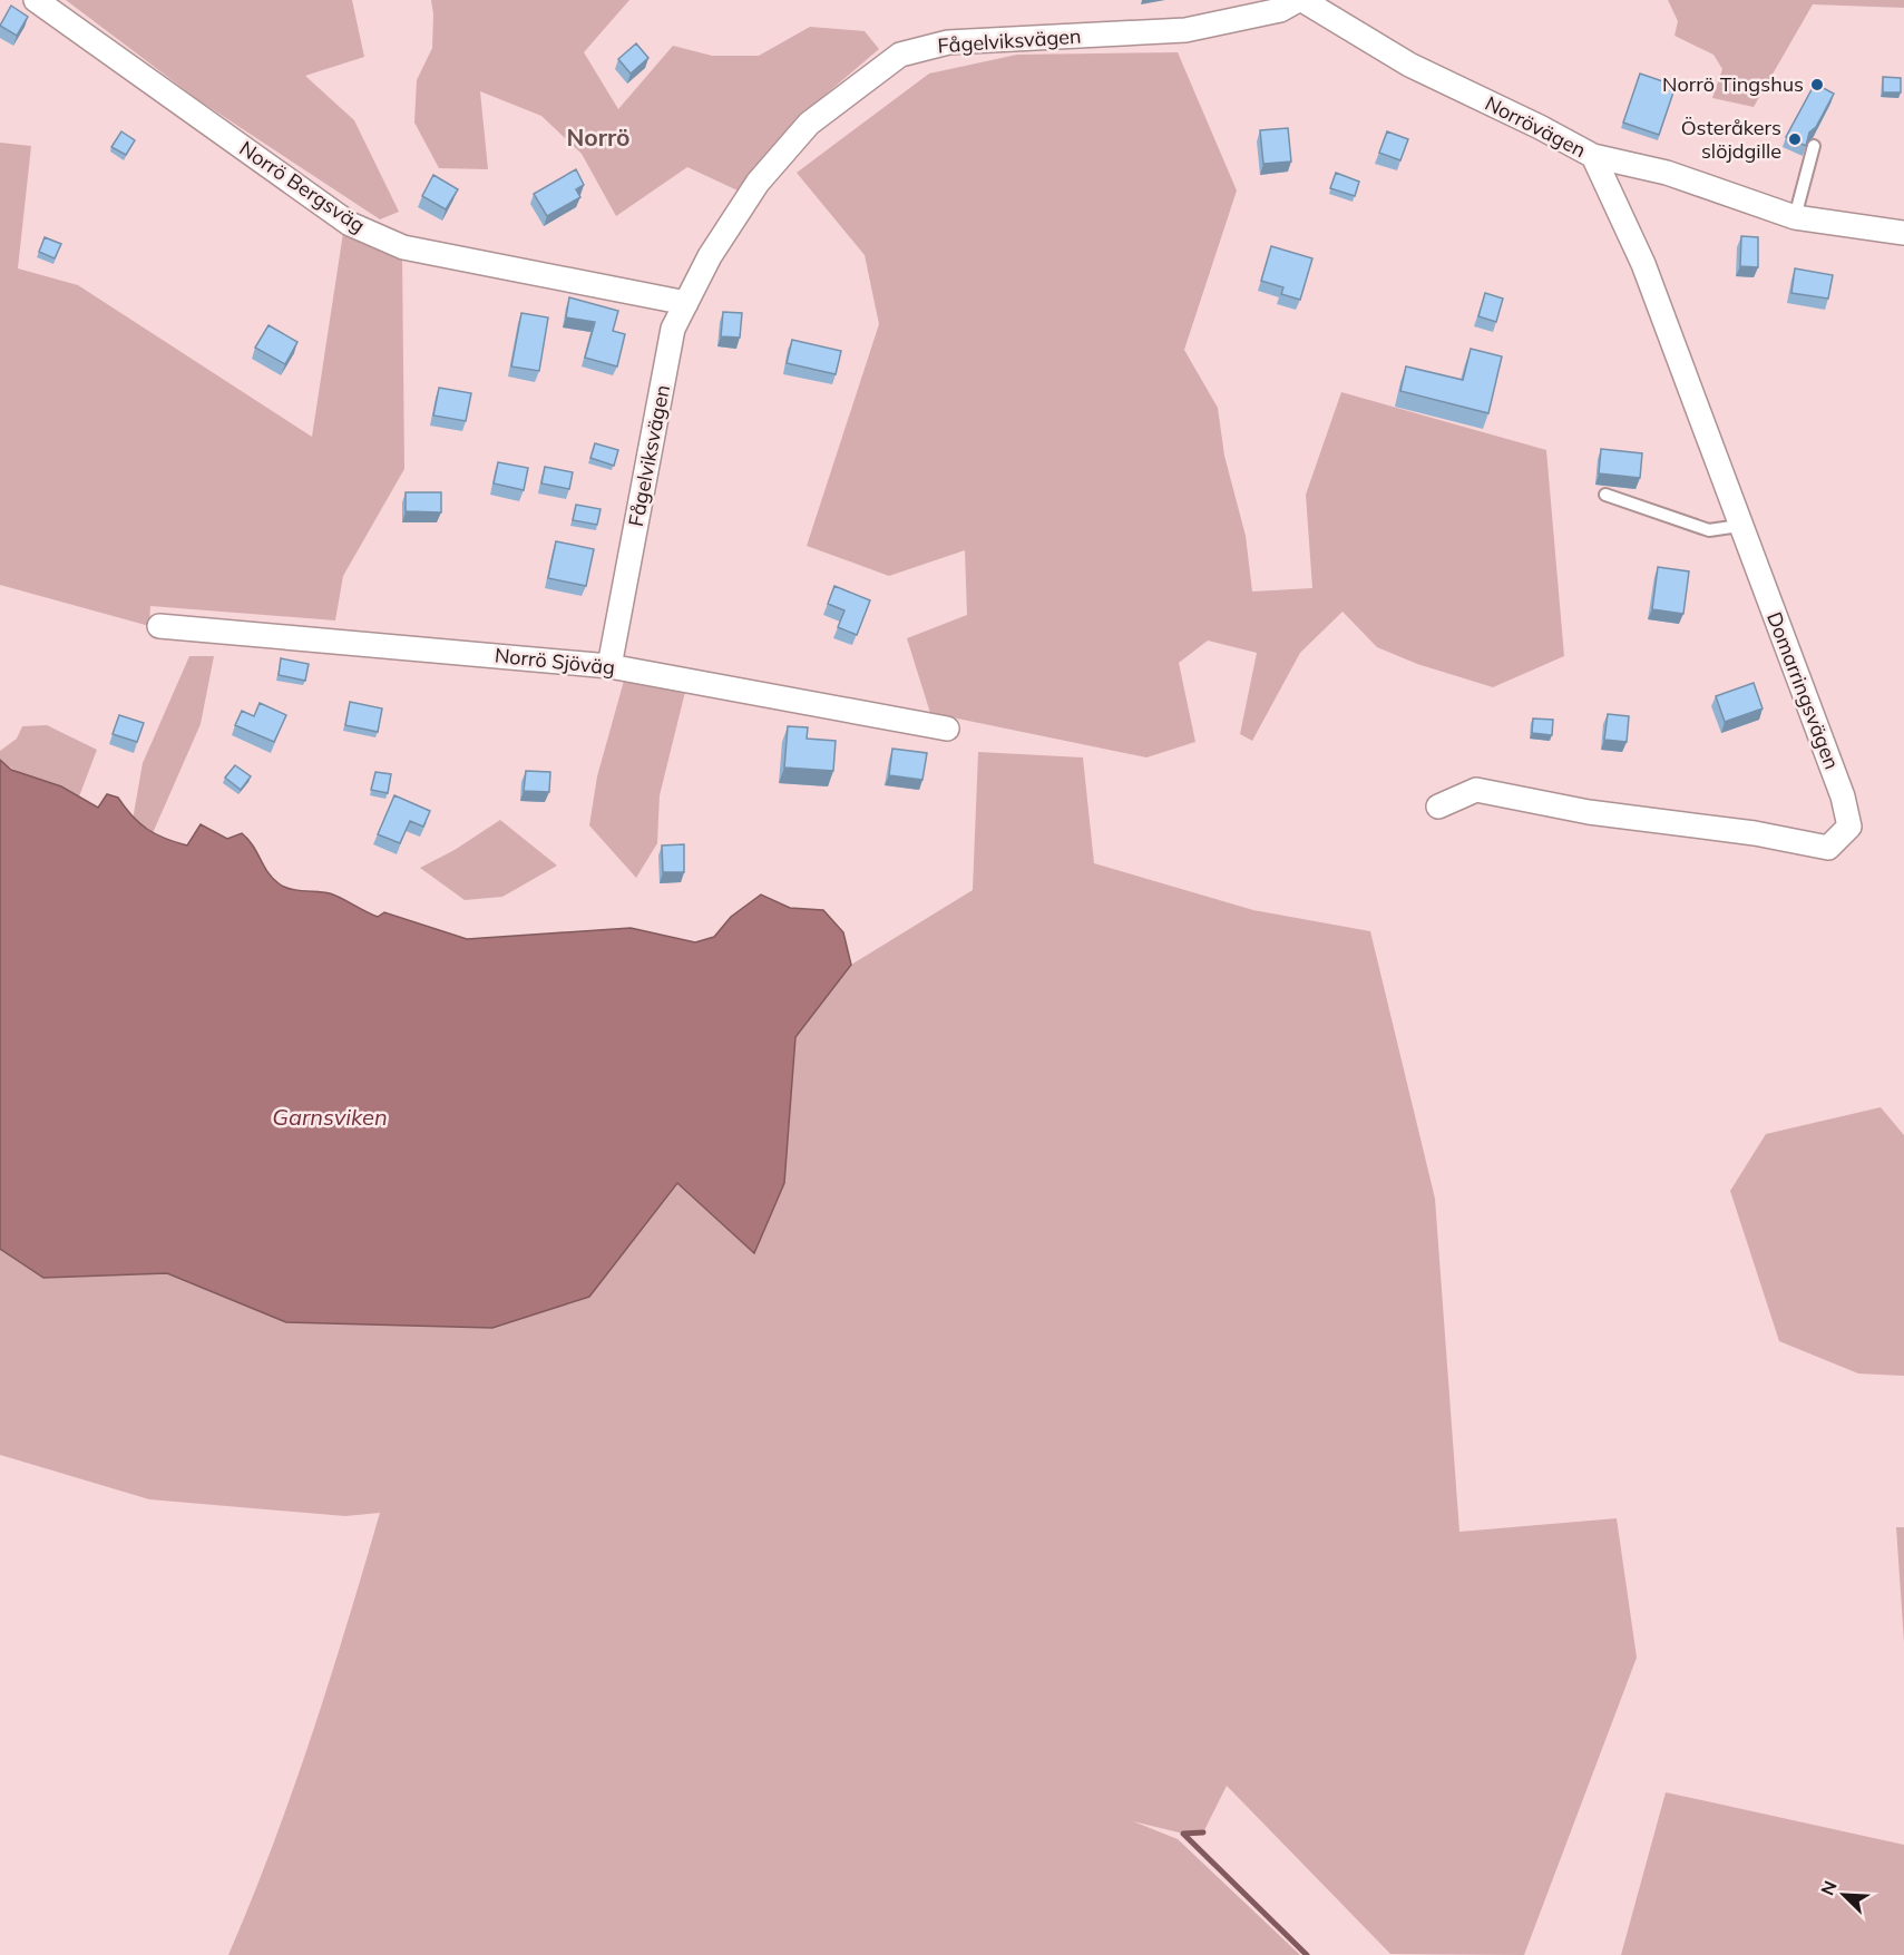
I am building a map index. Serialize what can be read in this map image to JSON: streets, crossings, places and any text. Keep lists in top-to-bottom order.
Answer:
{
  "streets": {
    "street": [
      "Fågelviksvägen",
      "Norrövägen",
      "Norrö Bergsväg",
      "Norrö Sjöväg",
      "Domarringsvägen"
    ]
  },
  "crossings": [
    ["Fågelviksvägen", "Norrövägen"],
    ["Fågelviksvägen", "Norrö Bergsväg"],
    ["Fågelviksvägen", "Norrö Sjöväg"],
    ["Norrövägen", "Domarringsvägen"]
  ],
  "districts": ["Norrö"],
  "water": ["Garnsviken"],
  "places": ["Norrö Tingshus", "Österåkers slöjdgille"],
  "north": "top left"
}
